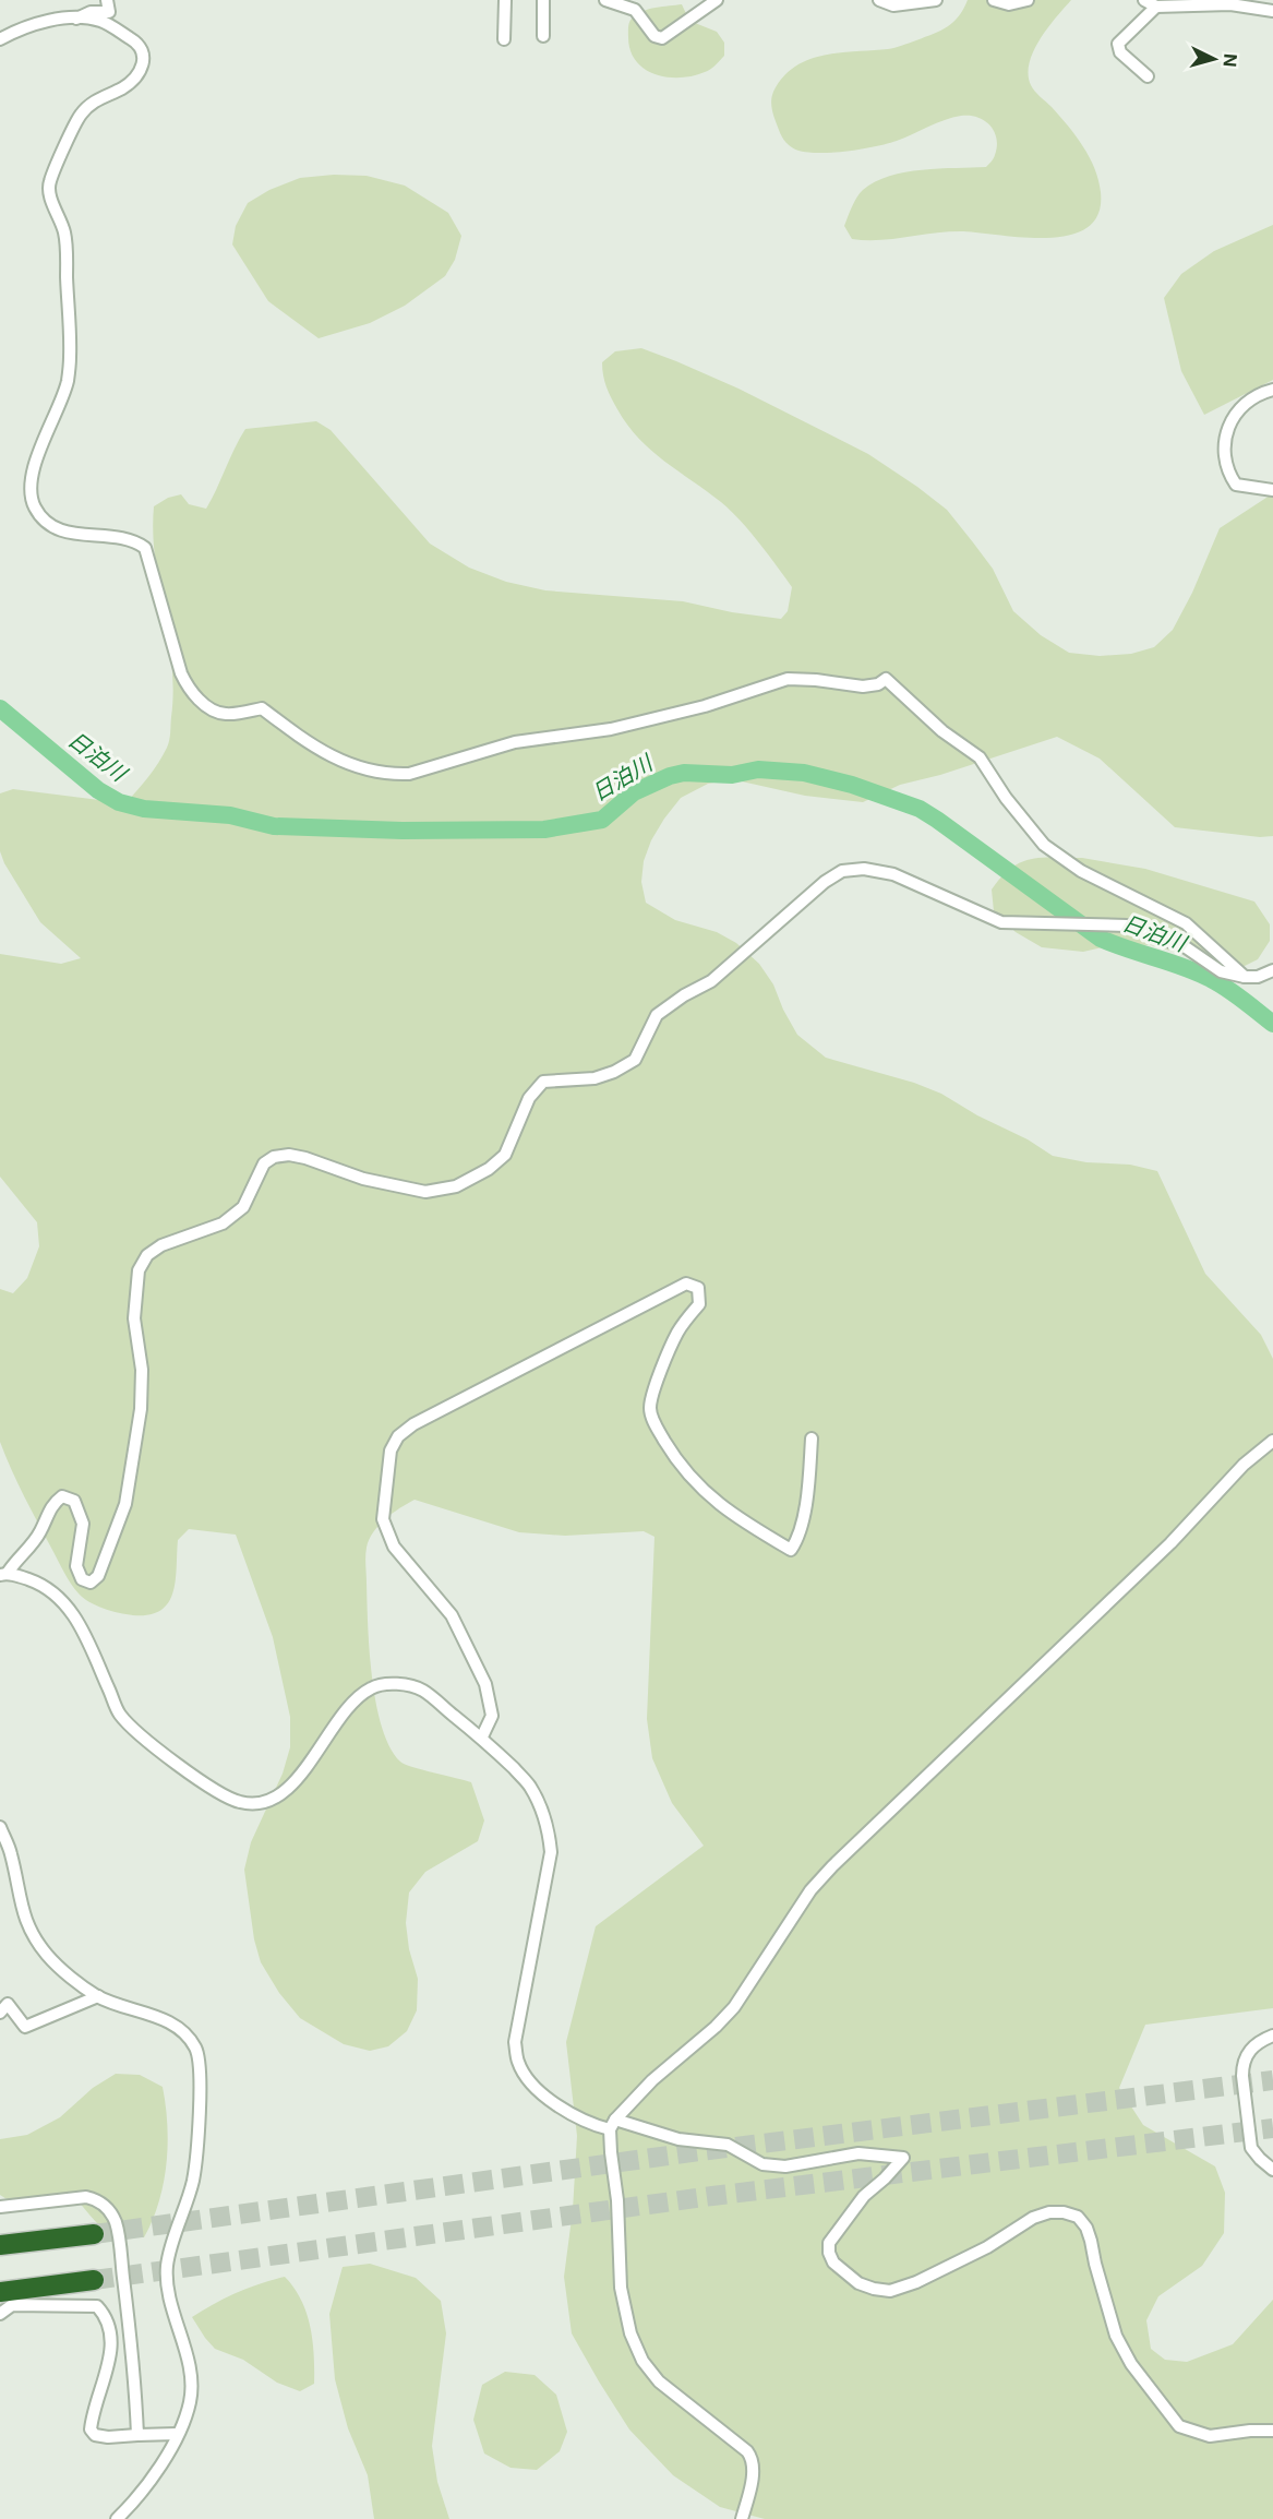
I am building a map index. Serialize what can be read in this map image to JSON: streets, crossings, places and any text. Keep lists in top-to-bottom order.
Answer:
{
  "water": ["日泊川"],
  "north": "right"
}
